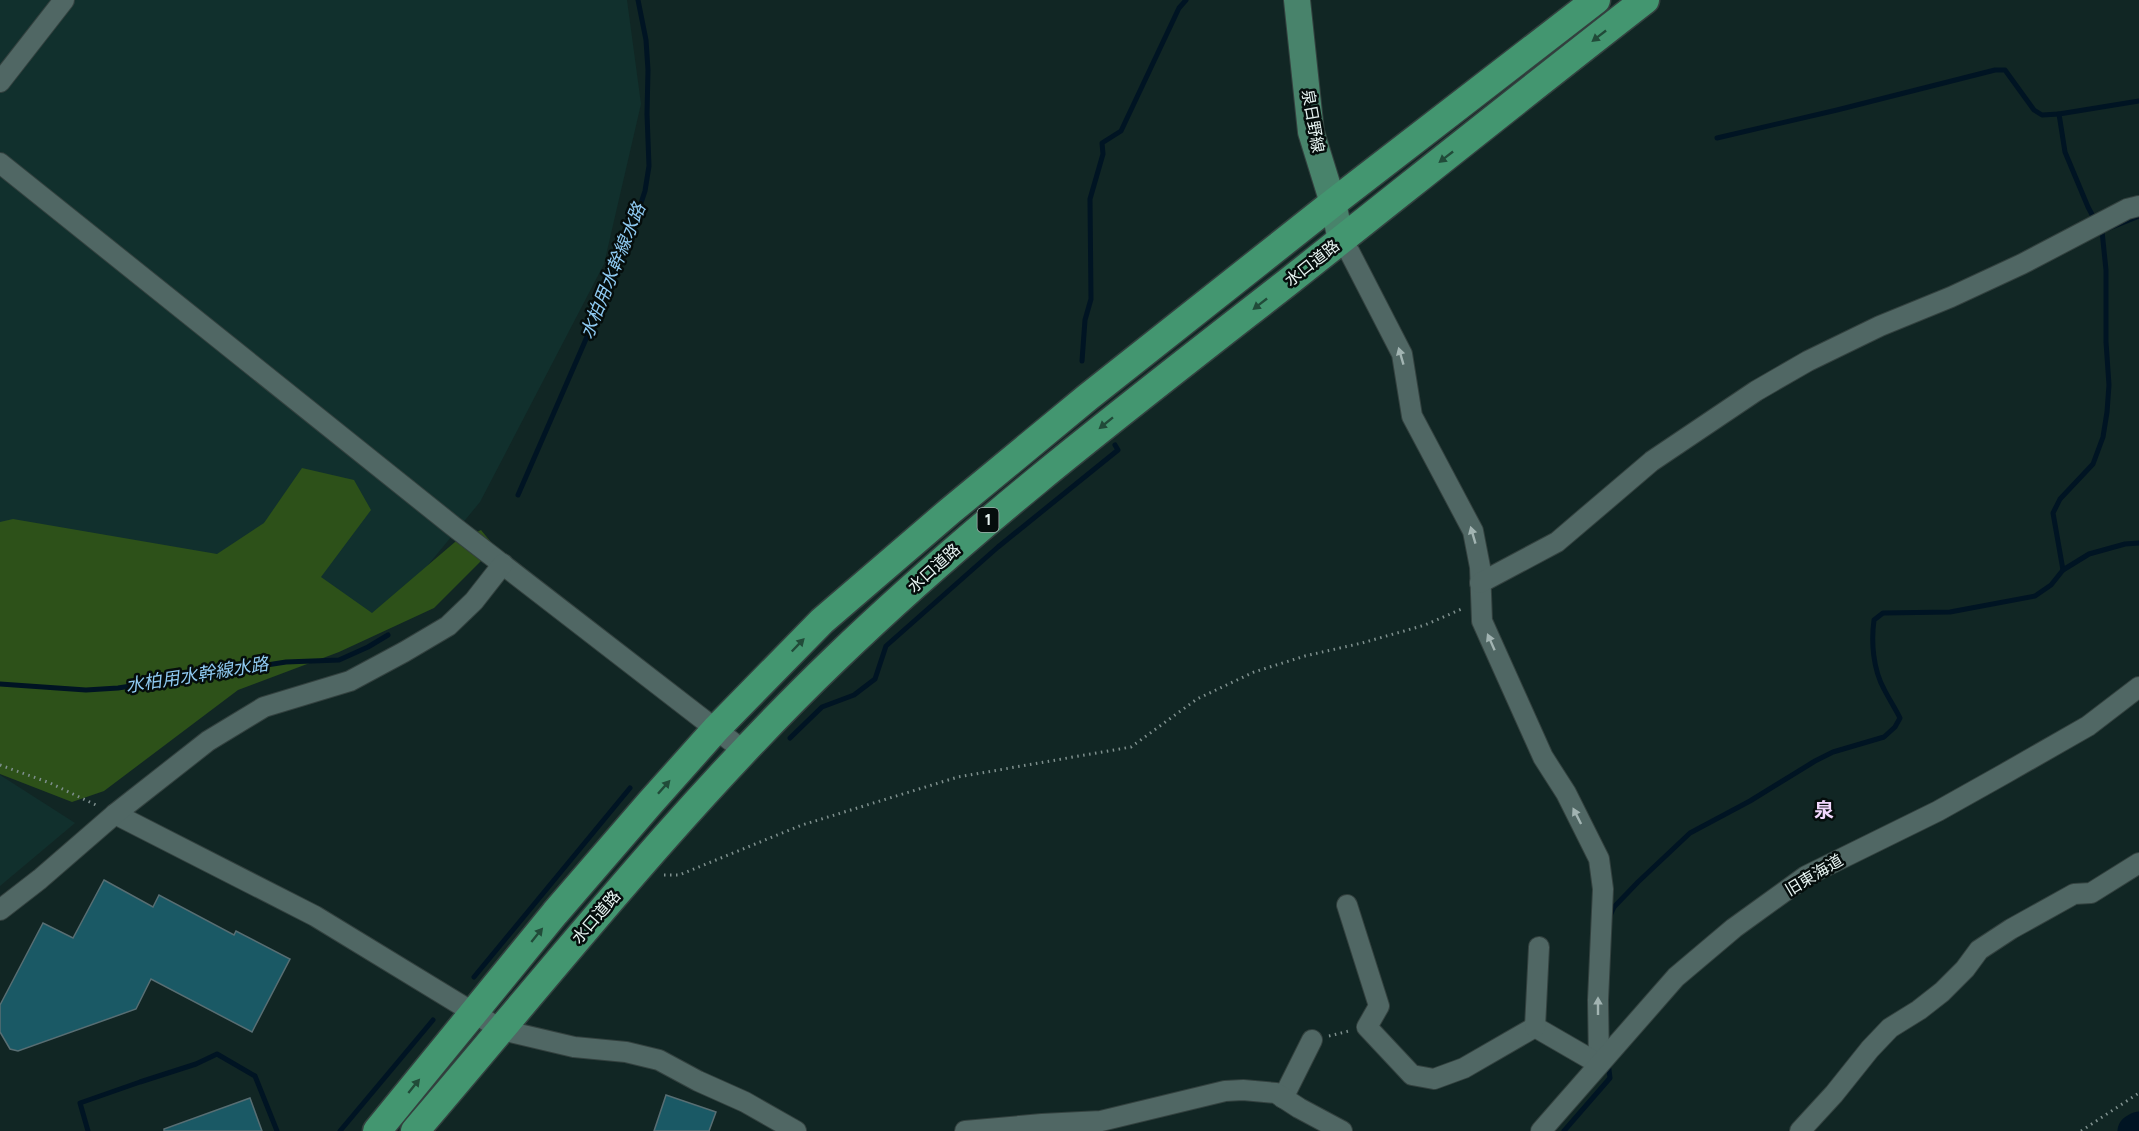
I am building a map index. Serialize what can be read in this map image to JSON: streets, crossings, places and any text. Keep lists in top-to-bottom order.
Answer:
{
  "streets": {
    "highway": ["水口道路", "1"],
    "main road": ["泉日野線"],
    "street": ["旧東海道"]
  },
  "crossings": [
    ["泉日野線", "水口道路"]
  ],
  "districts": ["泉"],
  "water": ["水柏用水幹線水路"]
}
